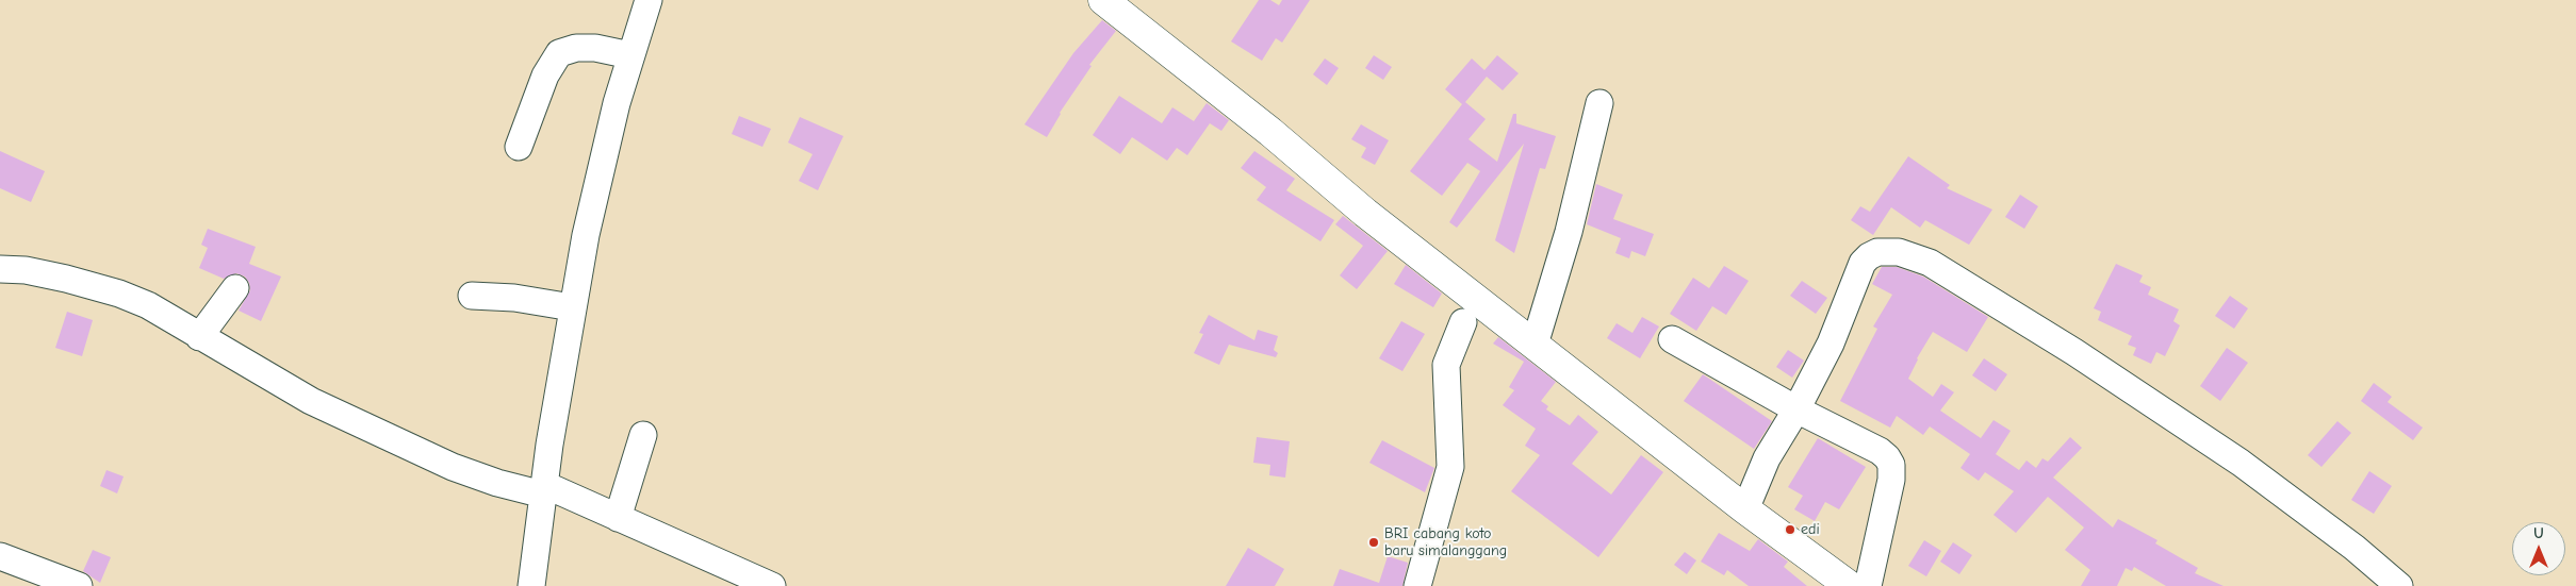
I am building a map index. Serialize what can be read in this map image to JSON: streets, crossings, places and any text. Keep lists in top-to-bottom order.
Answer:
{
  "places": ["edi", "BRI cabang koto baru simalanggang"],
  "north": "top"
}
